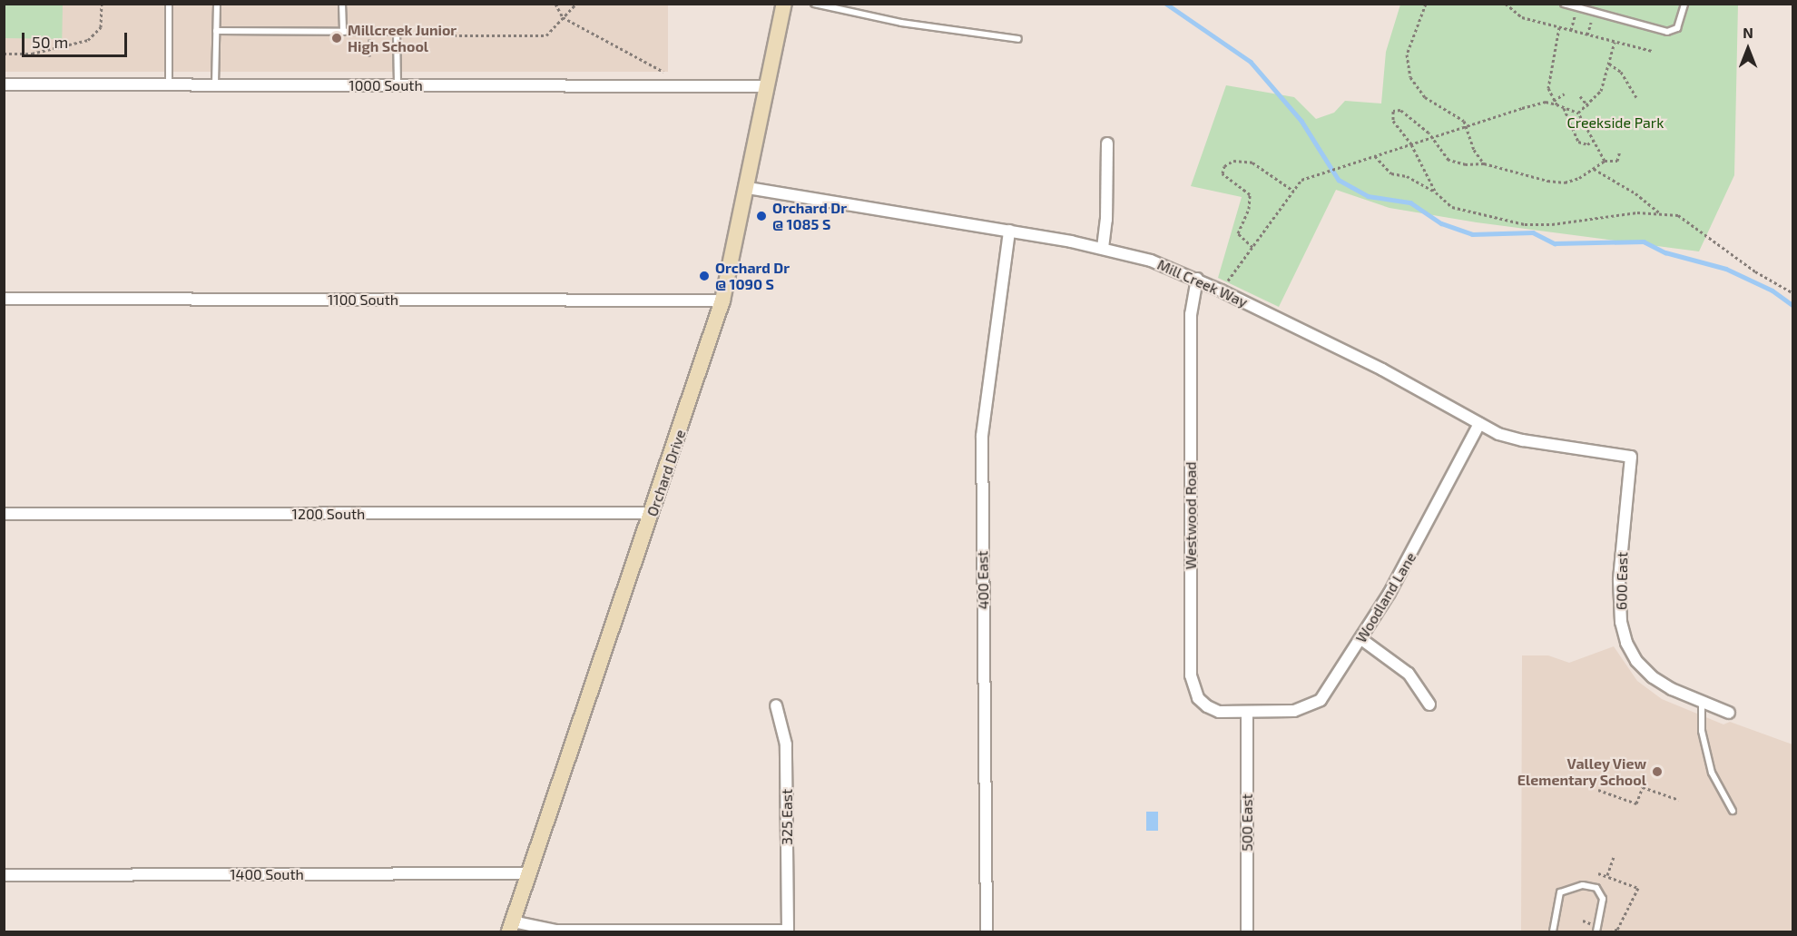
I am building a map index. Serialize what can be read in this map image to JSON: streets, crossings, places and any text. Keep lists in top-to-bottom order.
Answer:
{
  "streets": {
    "main road": ["Orchard Drive"],
    "street": [
      "1000 South",
      "Mill Creek Way",
      "1100 South",
      "1200 South",
      "Westwood Road",
      "400 East",
      "600 East",
      "Woodland Lane",
      "325 East",
      "500 East",
      "1400 South"
    ]
  },
  "crossings": [
    ["1000 South", "Orchard Drive"],
    ["Mill Creek Way", "Orchard Drive"],
    ["Mill Creek Way", "Westwood Road"],
    ["Mill Creek Way", "400 East"],
    ["Mill Creek Way", "600 East"],
    ["Mill Creek Way", "Woodland Lane"],
    ["1100 South", "Orchard Drive"],
    ["Orchard Drive", "1200 South"],
    ["Orchard Drive", "1400 South"],
    ["Westwood Road", "Woodland Lane"],
    ["Westwood Road", "500 East"],
    ["Woodland Lane", "500 East"]
  ],
  "parks": ["Creekside Park"],
  "places": [
    "Millcreek Junior High School",
    "Orchard Dr @ 1085 S",
    "Orchard Dr @ 1090 S",
    "Valley View Elementary School"
  ],
  "scale_bar": "50 m",
  "north": "top"
}
